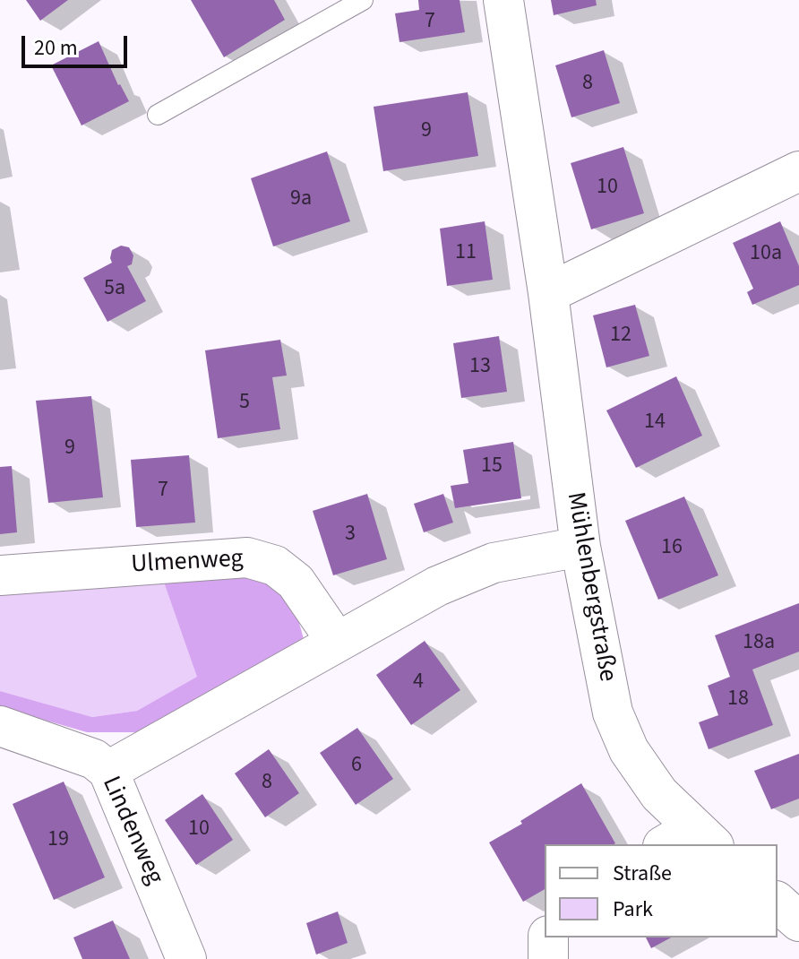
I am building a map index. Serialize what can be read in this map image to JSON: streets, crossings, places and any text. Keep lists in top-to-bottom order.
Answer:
{
  "streets": {
    "street": ["Ulmenweg", "Mühlenbergstraße", "Lindenweg"]
  },
  "house_numbers": [
    "7",
    "8",
    "9",
    "10",
    "9a",
    "11",
    "10a",
    "5a",
    "12",
    "13",
    "5",
    "14",
    "9",
    "15",
    "7",
    "3",
    "16",
    "18a",
    "4",
    "18",
    "6",
    "8",
    "10",
    "19"
  ],
  "legend": ["Straße", "Park"],
  "scale_bar": "20 m"
}
